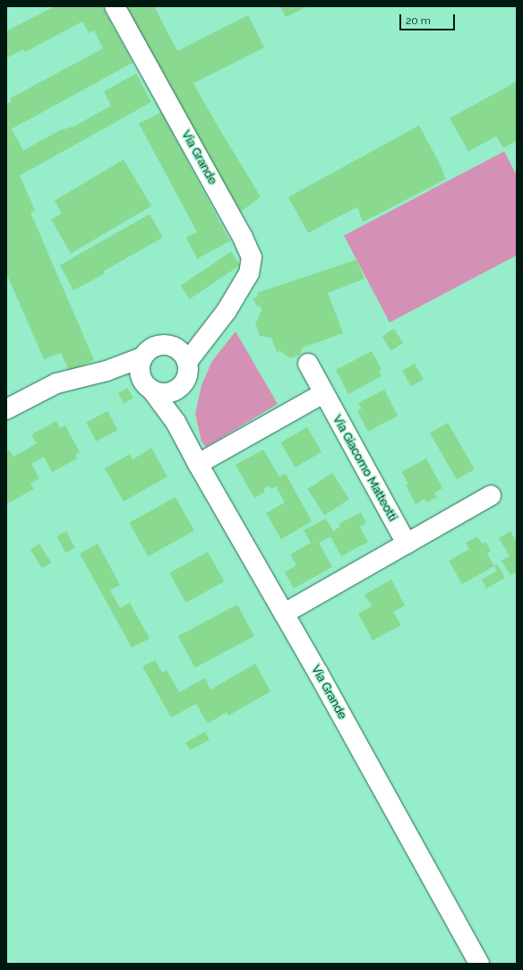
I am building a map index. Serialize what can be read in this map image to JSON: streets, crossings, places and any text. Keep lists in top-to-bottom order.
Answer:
{
  "streets": {
    "street": ["Via Grande", "Via Giacomo Matteotti"]
  },
  "scale_bar": "20 m"
}
